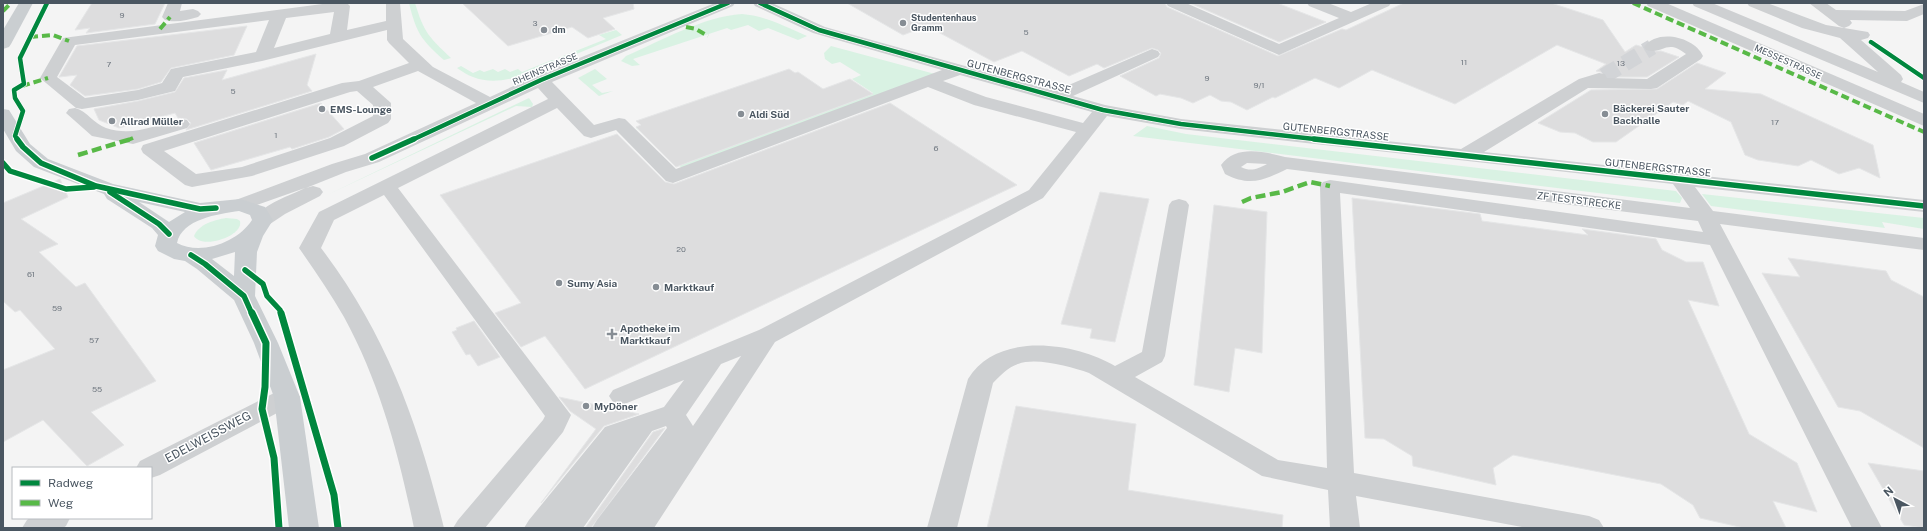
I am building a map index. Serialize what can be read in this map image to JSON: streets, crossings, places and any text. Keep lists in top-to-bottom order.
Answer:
{
  "streets": {
    "street": [
      "MESSESTRASSE",
      "RHEINSTRASSE",
      "GUTENBERGSTRASSE",
      "ZF TESTSTRECKE",
      "EDELWEISSWEG"
    ]
  },
  "places": {
    "other": [
      "Studentenhaus Gramm",
      "dm",
      "EMS-Lounge",
      "Aldi Süd",
      "Bäckerei Sauter Backhalle",
      "Allrad Müller",
      "Sumy Asia",
      "Marktkauf",
      "MyDöner"
    ],
    "health": ["Apotheke im Marktkauf"]
  },
  "house_numbers": [
    "9",
    "3",
    "5",
    "11",
    "13",
    "7",
    "9",
    "9/1",
    "5",
    "17",
    "1",
    "6",
    "20",
    "61",
    "59",
    "57",
    "55"
  ],
  "legend": ["Radweg", "Weg"],
  "north": "top left"
}
